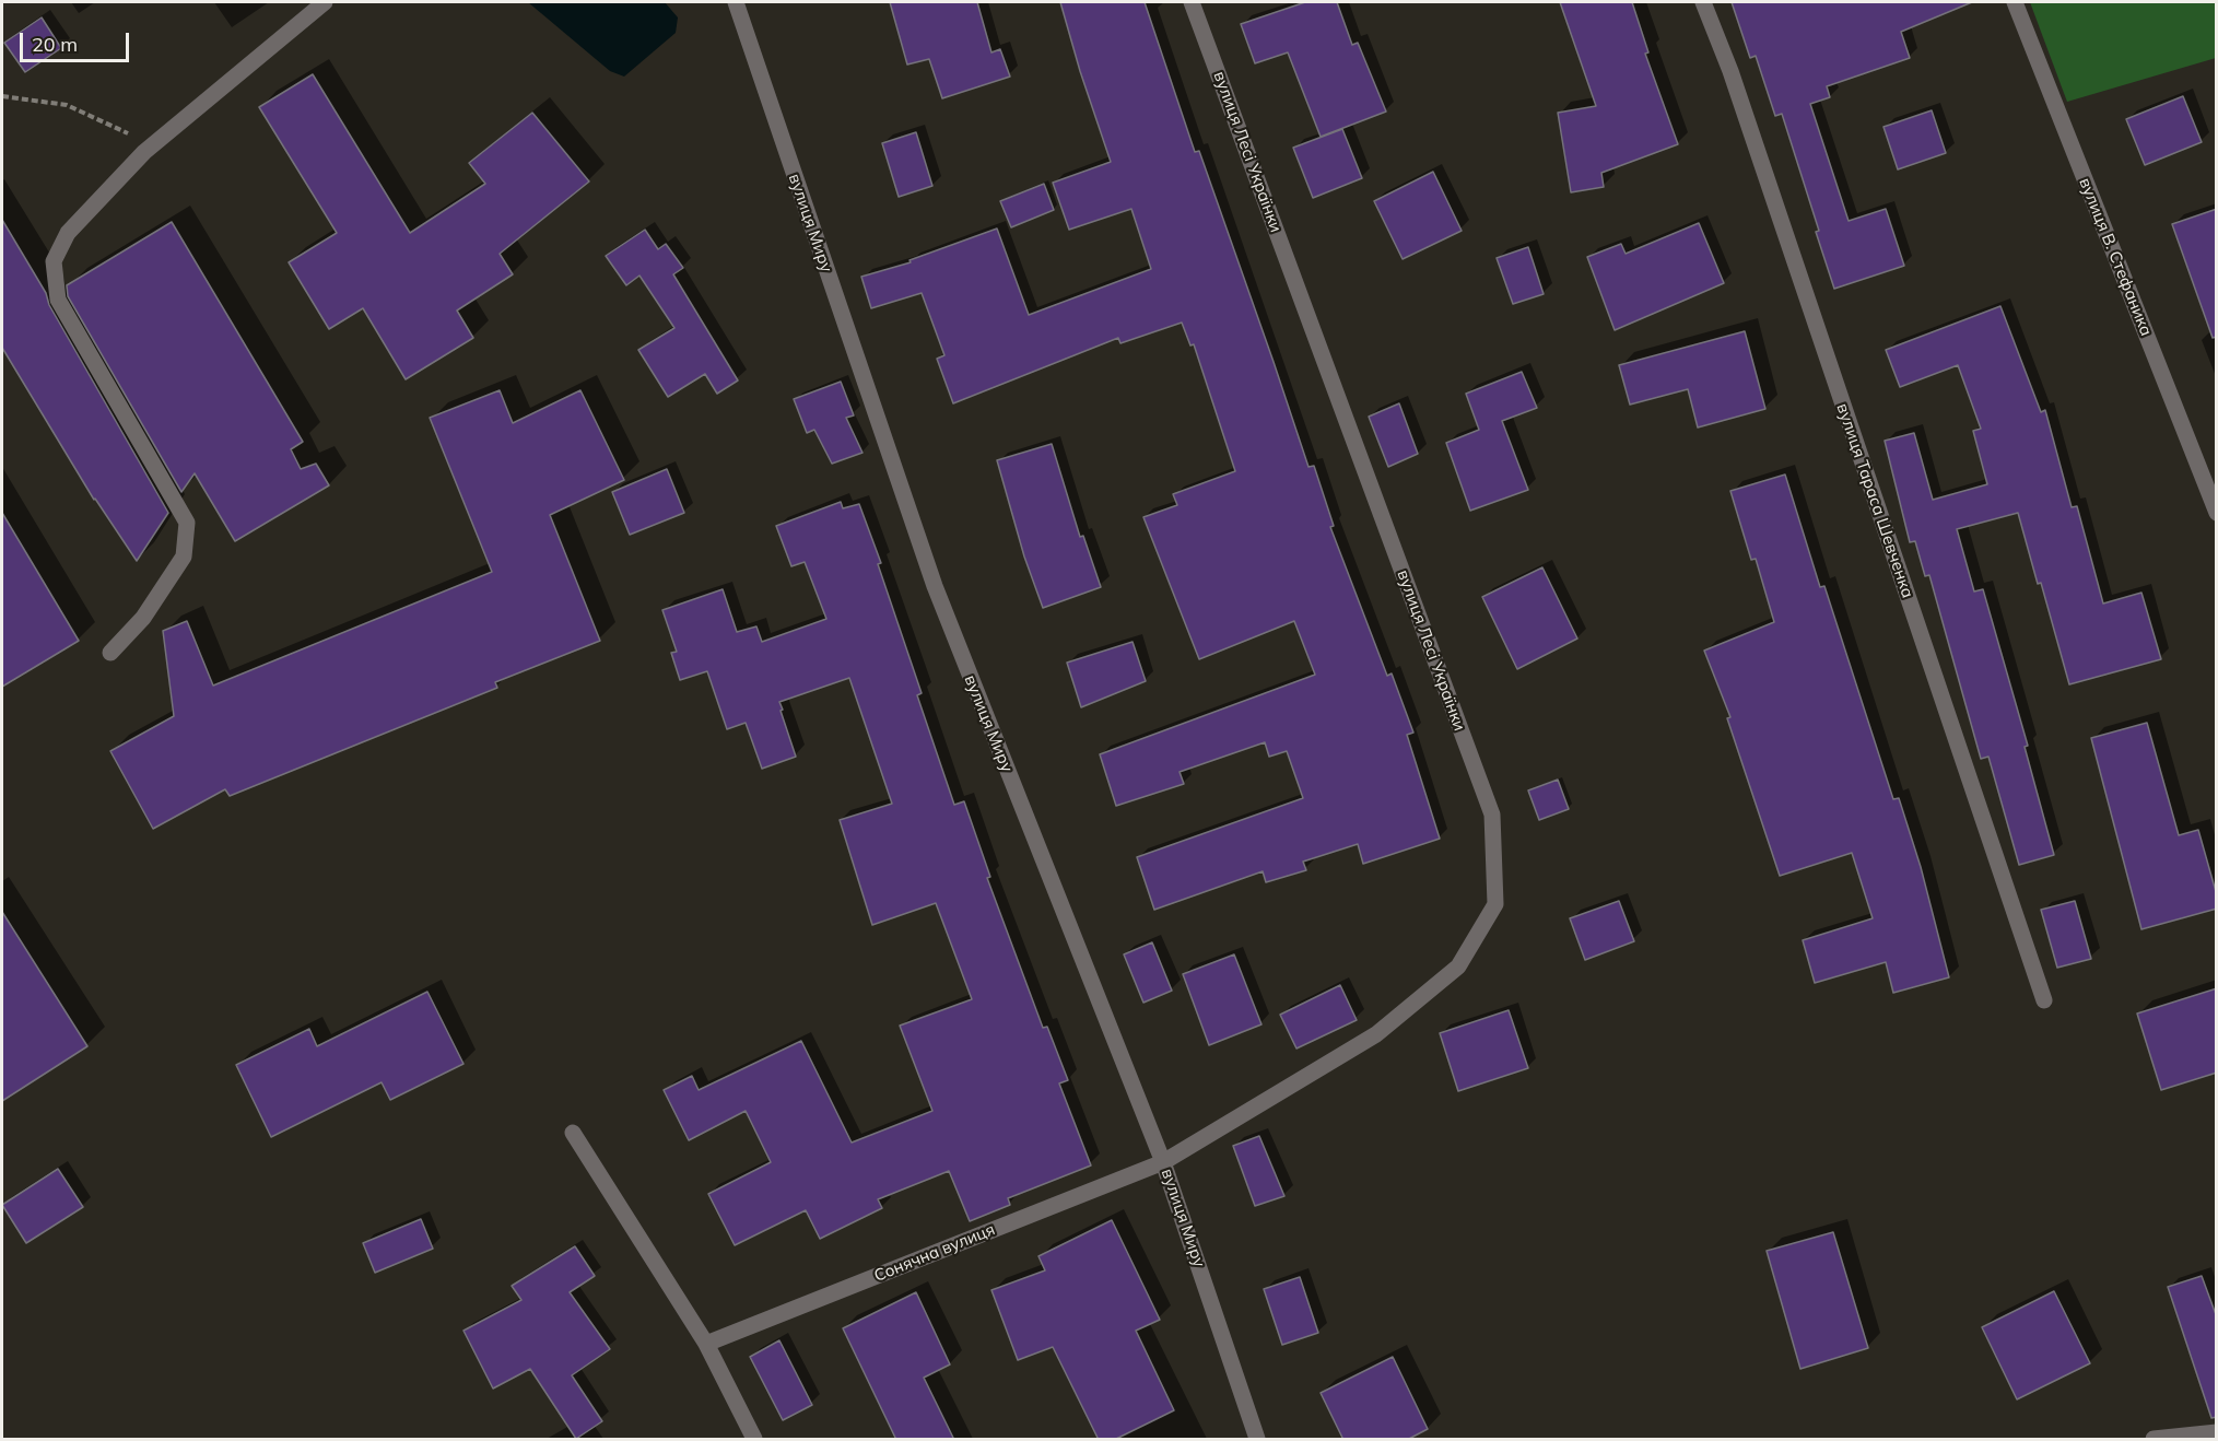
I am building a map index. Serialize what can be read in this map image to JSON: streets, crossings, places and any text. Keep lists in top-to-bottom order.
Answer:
{
  "streets": {
    "street": [
      "вулиця Лесі Українки",
      "вулиця Миру",
      "вулиця В. Стефаника",
      "вулиця Тараса Шевченка",
      "Сонячна вулиця"
    ]
  },
  "crossings": [
    ["вулиця Лесі Українки", "вулиця Миру"],
    ["вулиця Лесі Українки", "Сонячна вулиця"],
    ["вулиця Миру", "Сонячна вулиця"]
  ],
  "scale_bar": "20 m"
}
